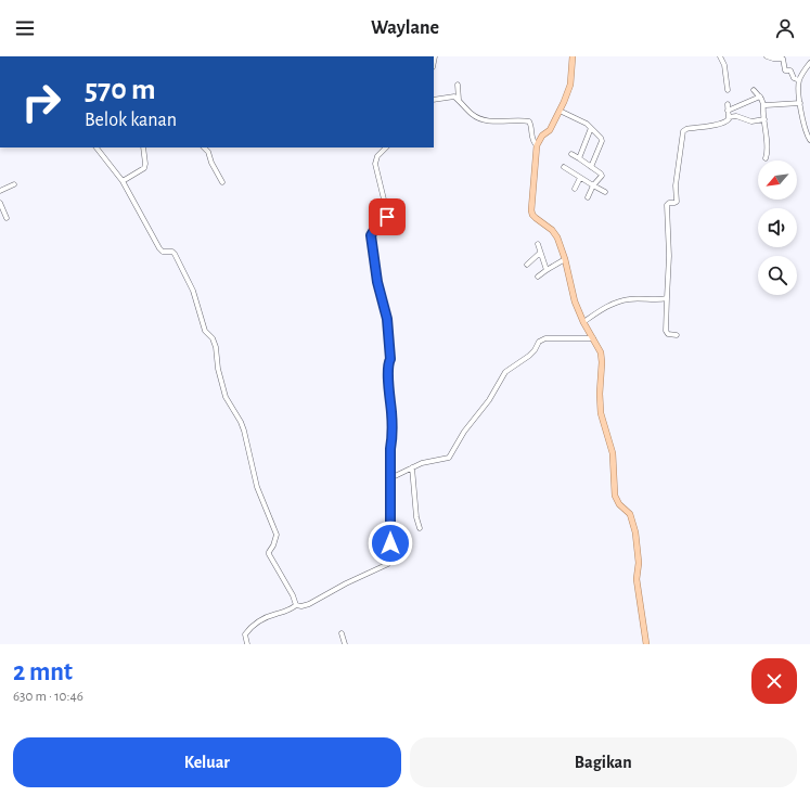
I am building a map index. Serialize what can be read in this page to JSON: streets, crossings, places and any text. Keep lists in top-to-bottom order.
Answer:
{
  "north": "bottom left",
  "page": {
    "header": "Waylane",
    "turn": ["570 m", "Belok kanan"],
    "heading": ["2 mnt", "630 m · 10:46"],
    "buttons": ["Keluar", "Bagikan"]
  }
}
